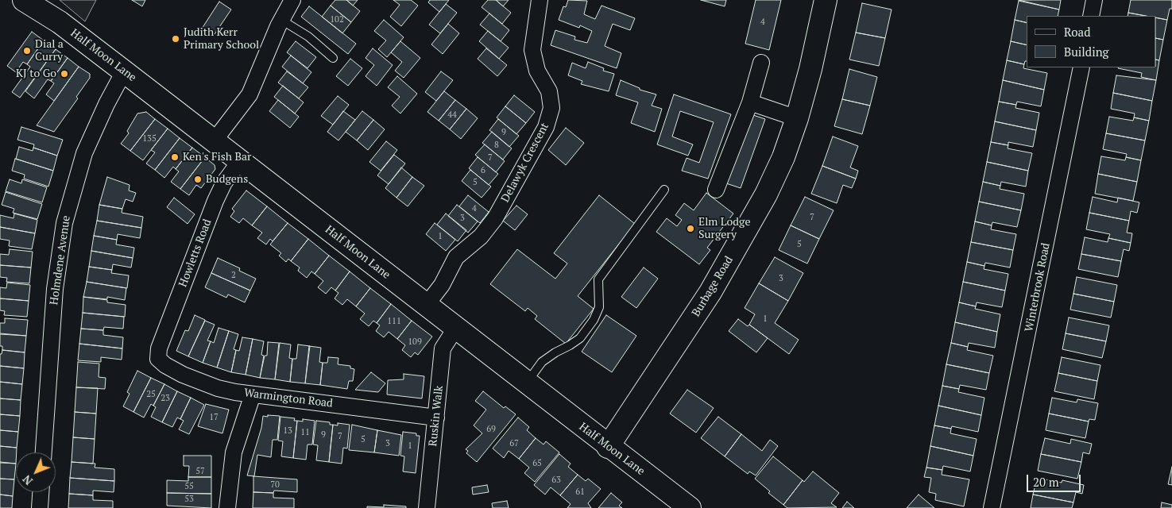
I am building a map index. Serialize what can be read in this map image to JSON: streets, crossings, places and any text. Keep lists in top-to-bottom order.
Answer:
{
  "streets": {
    "main road": ["Half Moon Lane", "Burbage Road"],
    "street": [
      "Delawyk Crescent",
      "Howletts Road",
      "Holmdene Avenue",
      "Winterbrook Road",
      "Warmington Road",
      "Ruskin Walk"
    ]
  },
  "crossings": [
    ["Half Moon Lane", "Delawyk Crescent"],
    ["Half Moon Lane", "Howletts Road"],
    ["Half Moon Lane", "Holmdene Avenue"],
    ["Half Moon Lane", "Burbage Road"],
    ["Half Moon Lane", "Ruskin Walk"],
    ["Howletts Road", "Warmington Road"],
    ["Warmington Road", "Ruskin Walk"]
  ],
  "places": [
    "Judith Kerr Primary School",
    "Dial a Curry",
    "KJ to Go",
    "Ken's Fish Bar",
    "Budgens",
    "Elm Lodge Surgery"
  ],
  "house_numbers": [
    "102",
    "4",
    "44",
    "9",
    "135",
    "8",
    "7",
    "6",
    "5",
    "4",
    "7",
    "3",
    "1",
    "5",
    "2",
    "3",
    "1",
    "111",
    "109",
    "25",
    "23",
    "17",
    "69",
    "13",
    "11",
    "9",
    "7",
    "5",
    "3",
    "67",
    "1",
    "65",
    "57",
    "63",
    "70",
    "55",
    "61",
    "53"
  ],
  "legend": ["Road", "Building"],
  "scale_bar": "20 m",
  "north": "bottom left"
}
